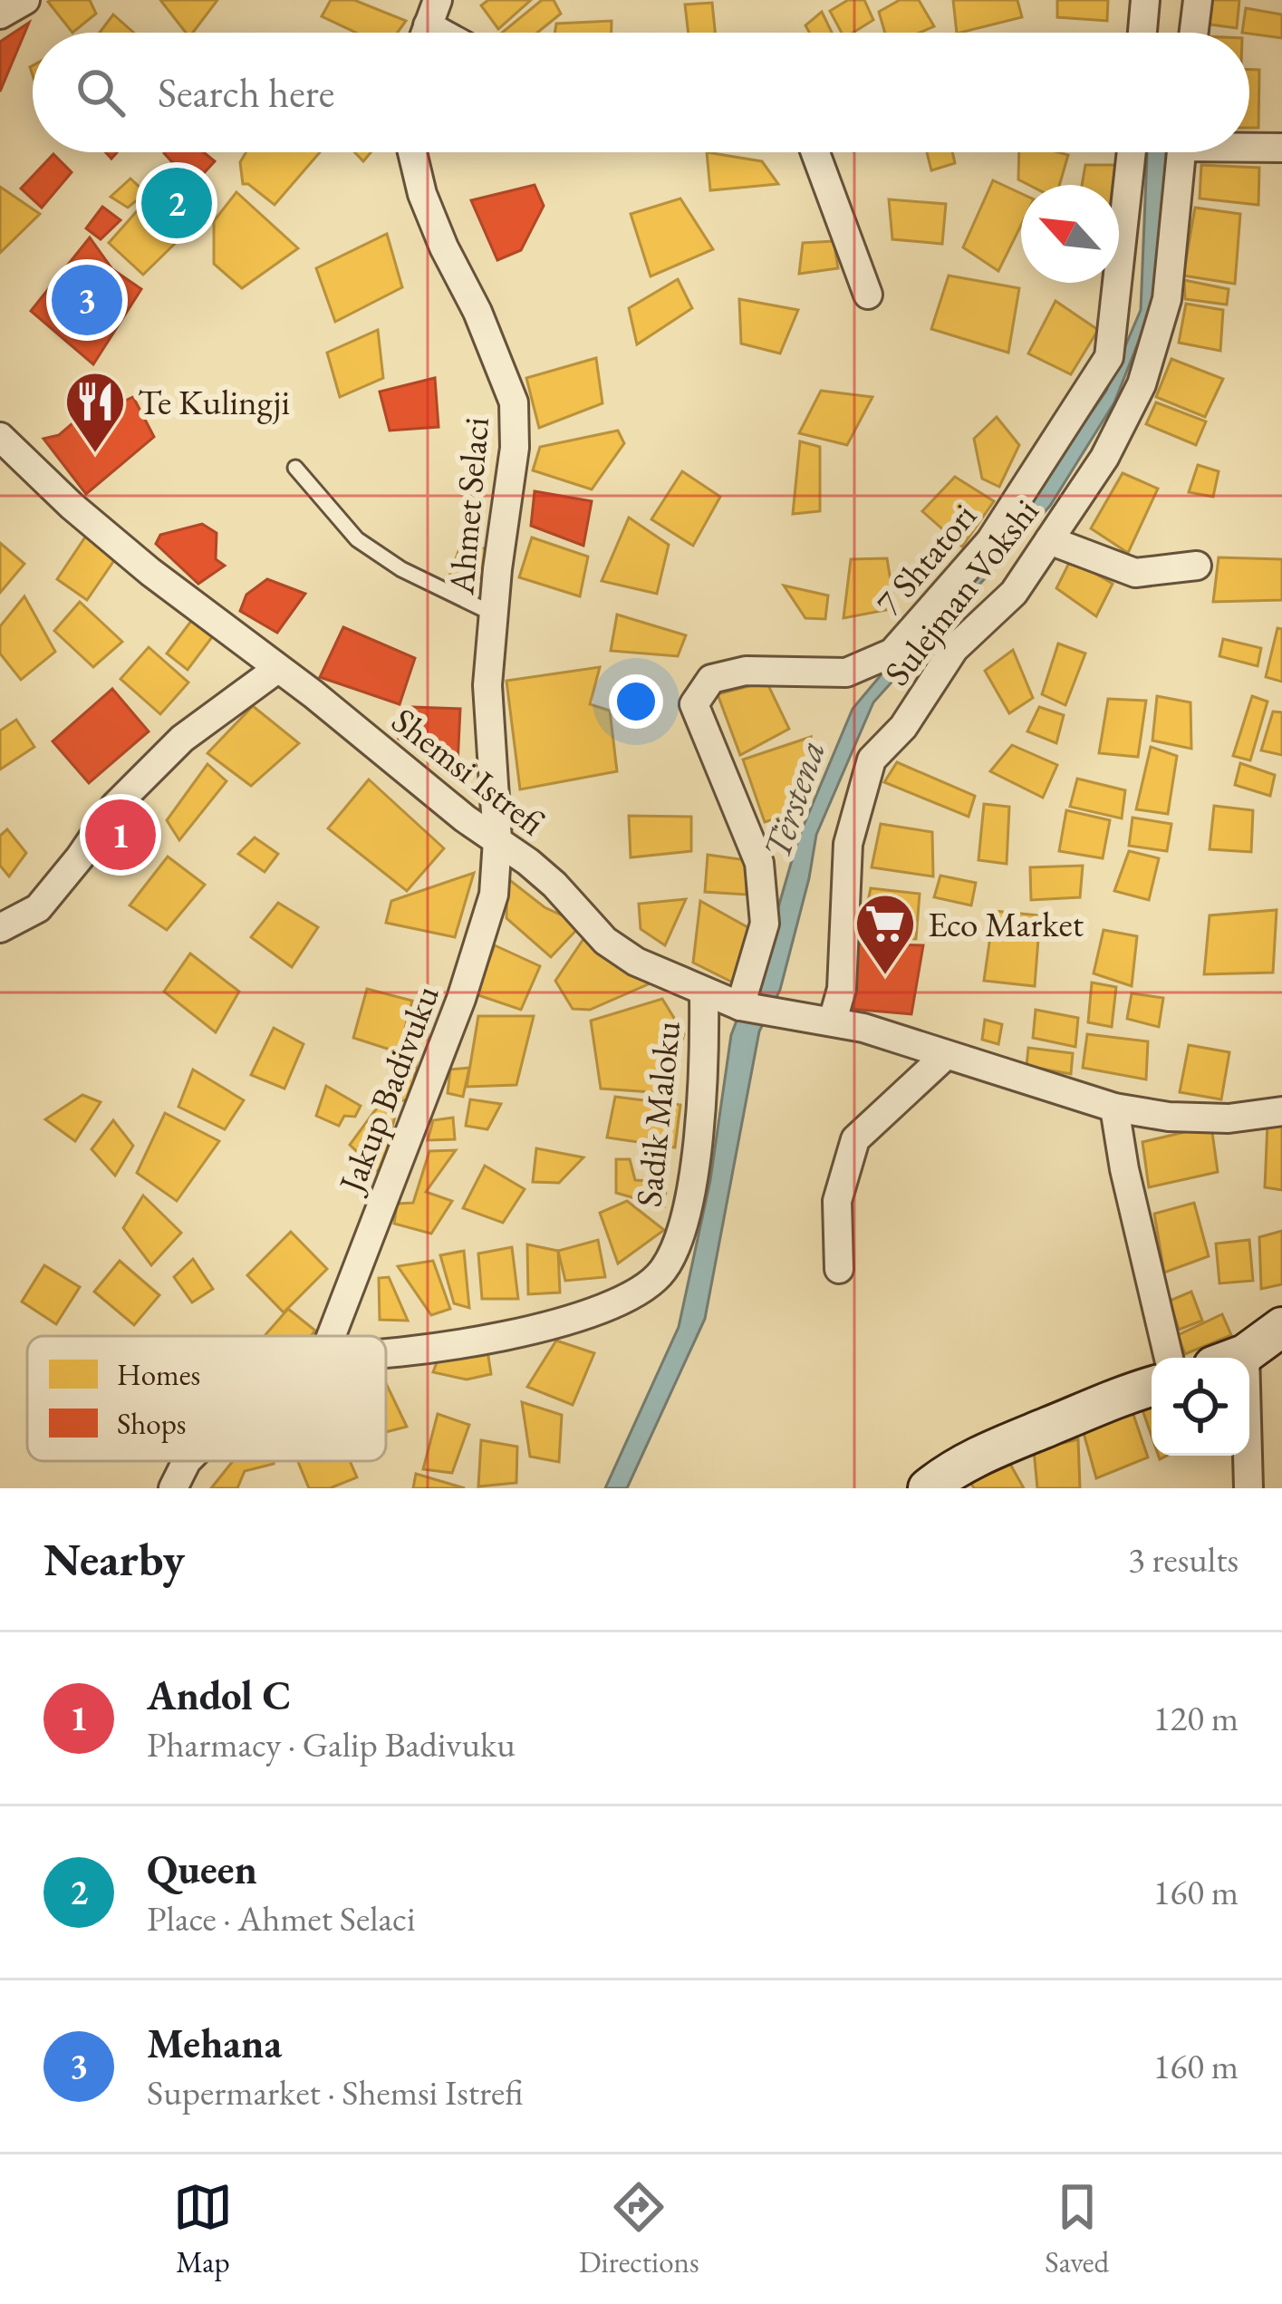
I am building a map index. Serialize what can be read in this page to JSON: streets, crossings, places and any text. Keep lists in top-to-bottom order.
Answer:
{
  "streets": {
    "street": [
      "Ahmet Selaci",
      "7 Shtatori",
      "Sulejman Vokshi",
      "Shemsi Istrefi",
      "Jakup Badivuku",
      "Sadik Maloku"
    ]
  },
  "crossings": [
    ["Ahmet Selaci", "Shemsi Istrefi"],
    ["Ahmet Selaci", "Jakup Badivuku"],
    ["7 Shtatori", "Shemsi Istrefi"],
    ["Sulejman Vokshi", "Shemsi Istrefi"],
    ["Shemsi Istrefi", "Jakup Badivuku"],
    ["Shemsi Istrefi", "Sadik Maloku"]
  ],
  "water": ["Tërstena"],
  "places": {
    "restaurant": ["Te Kulingji"],
    "supermarket": ["Eco Market"]
  },
  "legend": ["Homes", "Shops"],
  "north": "top left",
  "page": {
    "search": "Search here",
    "pins": ["2", "3", "1"],
    "heading": ["Nearby", "3 results"],
    "list": [
      {
        "mark": "1",
        "name": "Andol C",
        "note": "Pharmacy · Galip Badivuku",
        "value": "120 m"
      },
      {
        "mark": "2",
        "name": "Queen",
        "note": "Place · Ahmet Selaci",
        "value": "160 m"
      },
      {
        "mark": "3",
        "name": "Mehana",
        "note": "Supermarket · Shemsi Istrefi",
        "value": "160 m"
      }
    ],
    "nav": ["Map", "Directions", "Saved"]
  }
}
